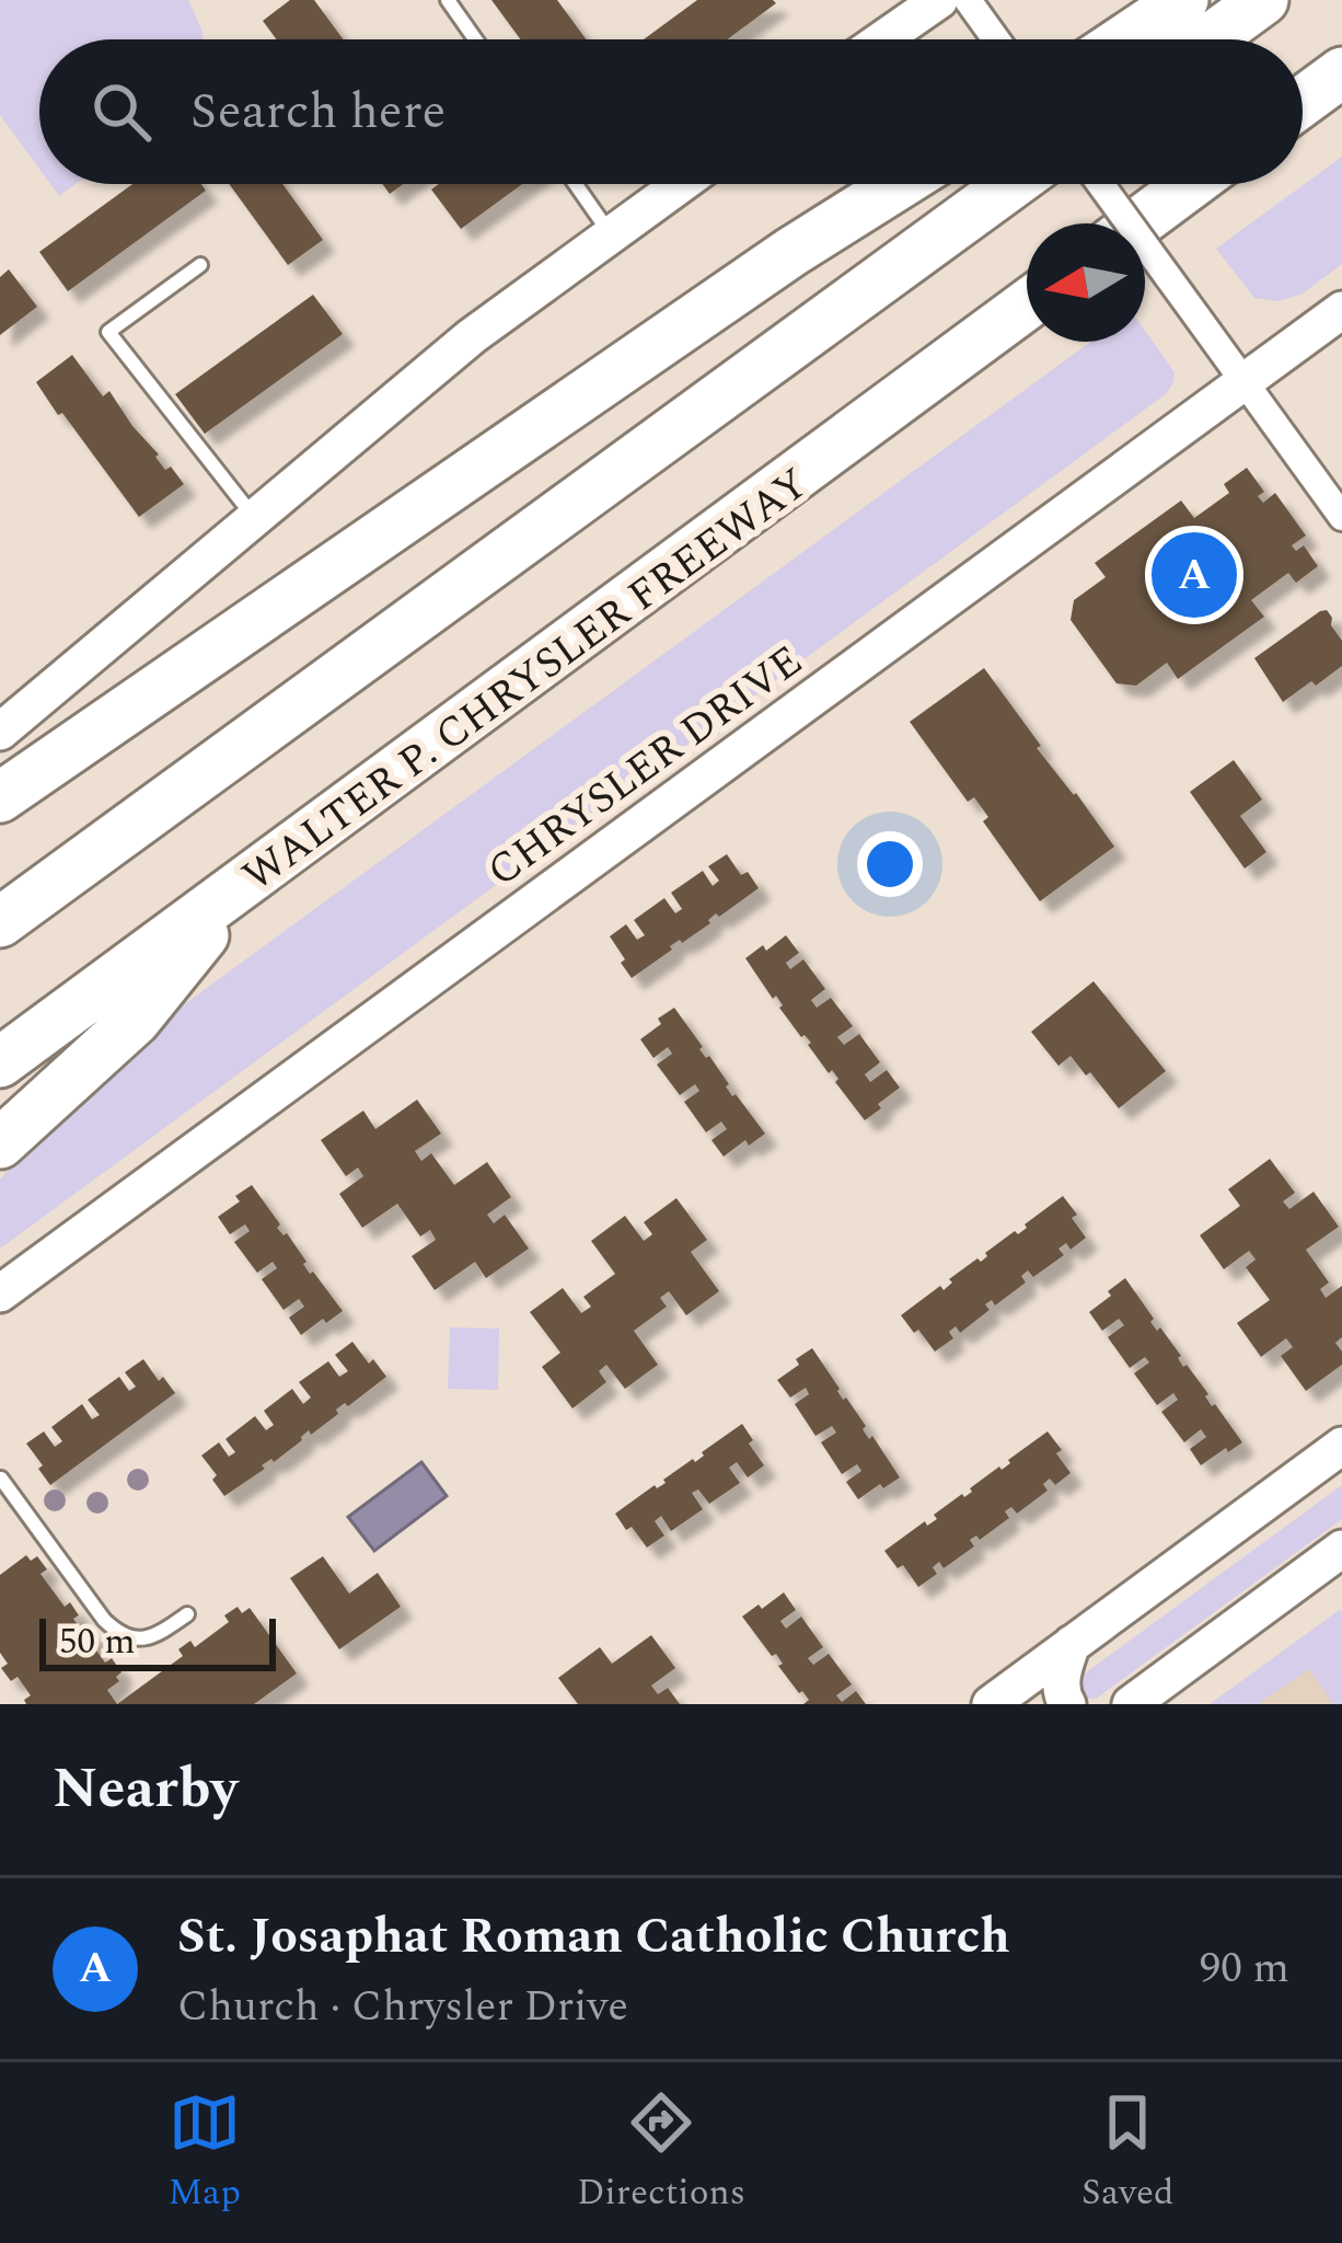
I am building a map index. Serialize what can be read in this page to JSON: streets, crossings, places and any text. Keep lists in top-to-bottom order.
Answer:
{
  "streets": {
    "highway": ["WALTER P. CHRYSLER FREEWAY"],
    "street": ["CHRYSLER DRIVE"]
  },
  "scale_bar": "50 m",
  "north": "left",
  "page": {
    "search": "Search here",
    "pins": "A",
    "scale": "50 m",
    "heading": "Nearby",
    "list": [
      {
        "mark": "A",
        "name": "St. Josaphat Roman Catholic Church",
        "note": "Church · Chrysler Drive",
        "value": "90 m"
      }
    ],
    "nav": ["Map", "Directions", "Saved"]
  }
}
